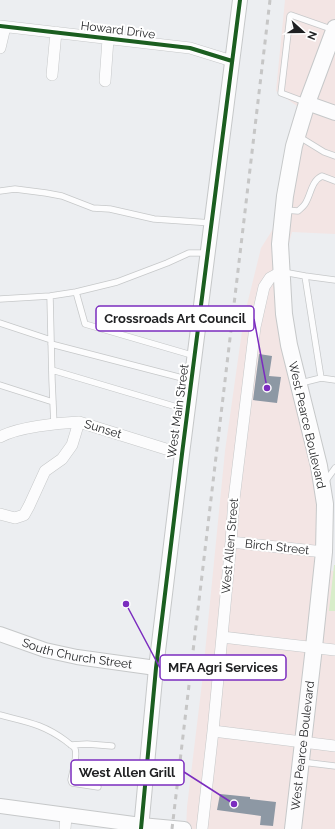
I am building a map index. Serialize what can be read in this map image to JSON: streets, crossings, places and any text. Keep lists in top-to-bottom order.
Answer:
{
  "streets": {
    "main road": ["West Pearce Boulevard"],
    "street": [
      "Howard Drive",
      "West Main Street",
      "Sunset",
      "West Allen Street",
      "Birch Street",
      "South Church Street"
    ]
  },
  "crossings": [
    ["Howard Drive", "West Main Street"],
    ["West Main Street", "Sunset"],
    ["West Main Street", "South Church Street"],
    ["West Pearce Boulevard", "West Allen Street"],
    ["West Pearce Boulevard", "Birch Street"],
    ["West Allen Street", "Birch Street"]
  ],
  "places": ["Crossroads Art Council", "MFA Agri Services", "West Allen Grill"],
  "north": "right"
}
